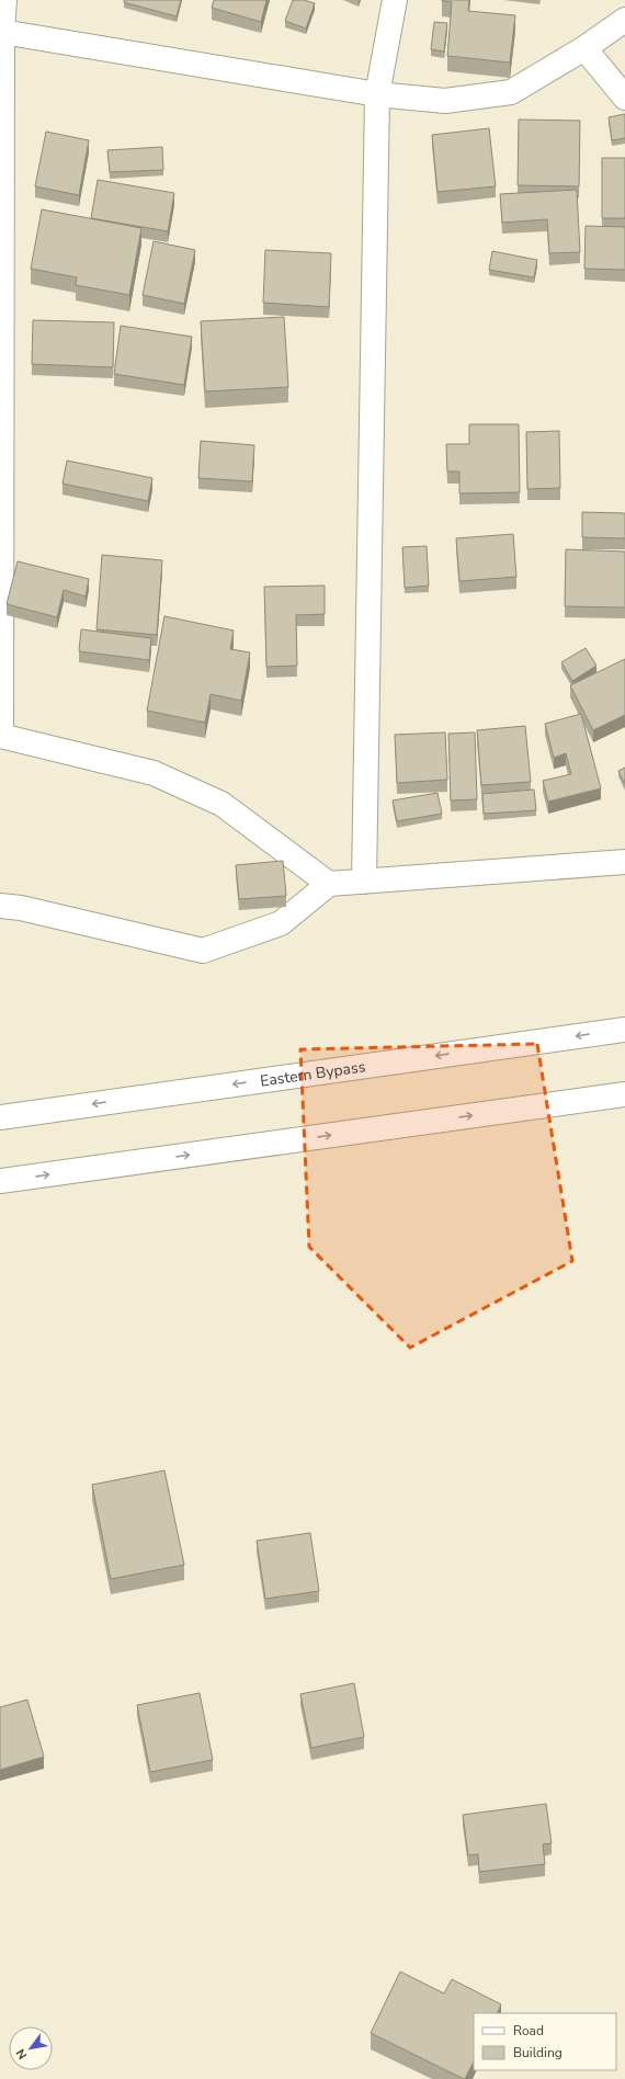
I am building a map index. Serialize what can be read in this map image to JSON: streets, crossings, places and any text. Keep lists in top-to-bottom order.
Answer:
{
  "streets": {
    "main road": ["Eastern Bypass"]
  },
  "legend": ["Road", "Building"],
  "north": "bottom left"
}
